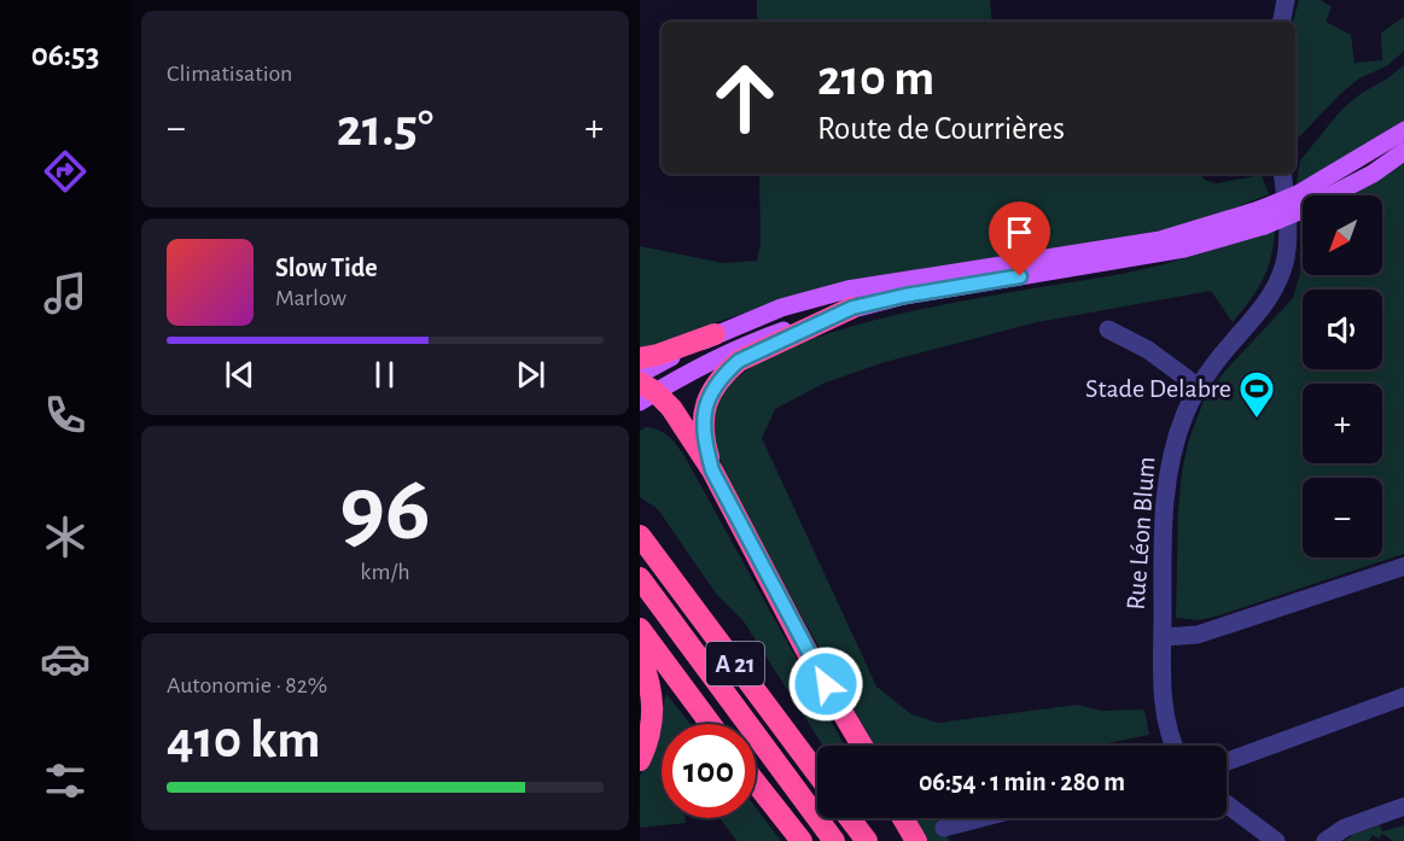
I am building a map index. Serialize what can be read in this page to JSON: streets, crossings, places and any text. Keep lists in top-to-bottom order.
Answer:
{
  "streets": {
    "highway": ["A 21"],
    "street": ["Rue Léon Blum"]
  },
  "places": {
    "sports": ["Stade Delabre"]
  },
  "north": "bottom left",
  "page": {
    "tabs": "06:53",
    "tile": [
      "Climatisation",
      ["96", "km/h"],
      ["Autonomie · 82%", "410 km"]
    ],
    "turn": ["210 m", "Route de Courrières"],
    "heat": ["−", "21.5°", "+"],
    "map_buttons": ["+", "−"],
    "song": ["Slow Tide", "Marlow"],
    "limit": "100",
    "trip": "06:54 · 1 min · 280 m"
  }
}
